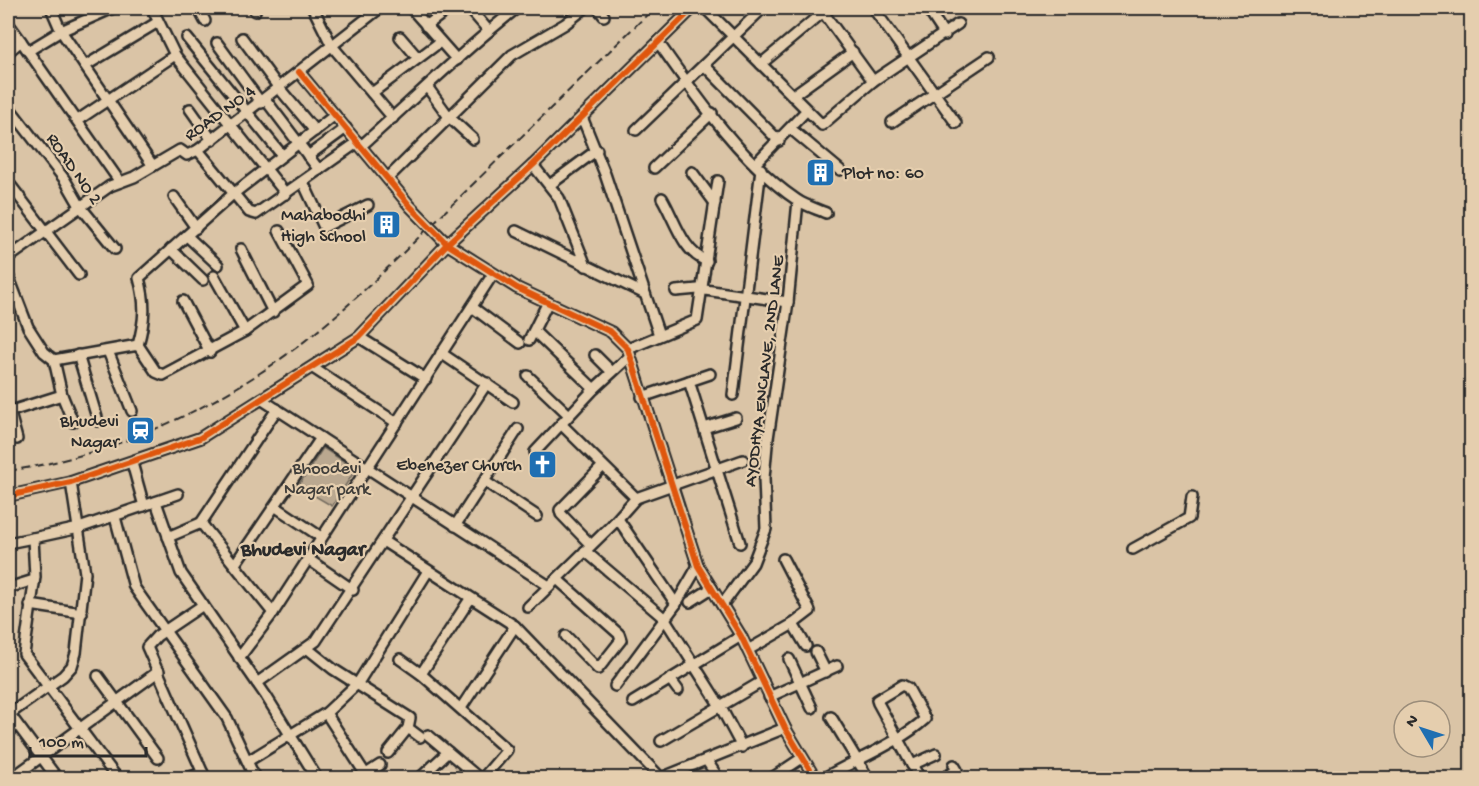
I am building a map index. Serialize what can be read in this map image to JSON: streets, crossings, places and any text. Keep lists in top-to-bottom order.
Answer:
{
  "streets": {
    "street": ["ROAD NO 4", "ROAD NO 2", "AYODHYA ENCLAVE, 2ND LANE"]
  },
  "crossings": [
    ["ROAD NO 4", "ROAD NO 2"]
  ],
  "districts": ["Bhudevi Nagar"],
  "parks": ["Bhoodevi Nagar park"],
  "places": {
    "building": ["Plot no: 60", "Mahabodhi High School"],
    "station": ["Bhudevi Nagar"],
    "church": ["Ebenezer Church"]
  },
  "scale_bar": "100 m",
  "north": "top left"
}
